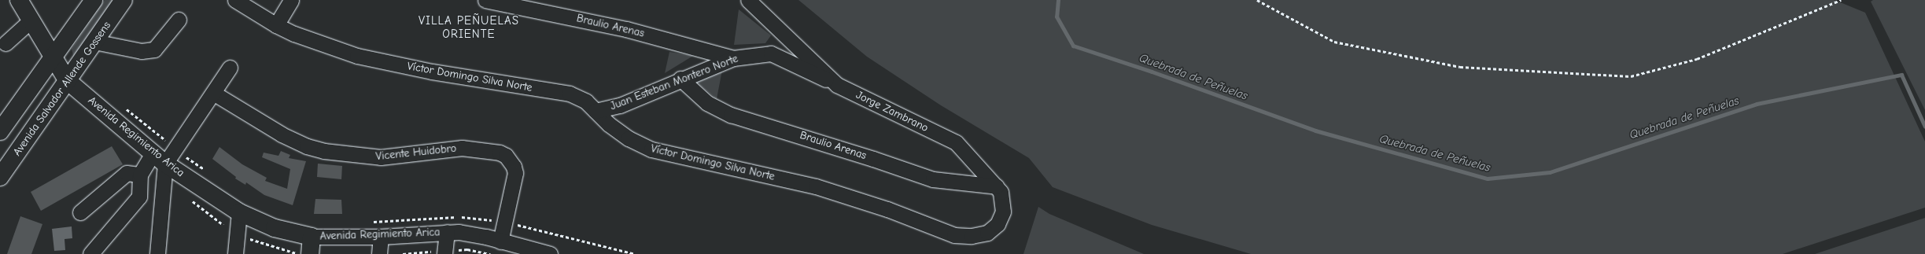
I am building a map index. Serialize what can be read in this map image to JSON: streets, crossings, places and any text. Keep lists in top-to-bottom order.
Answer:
{
  "streets": {
    "main road": ["Avenida Salvador Allende Gossens", "Avenida Regimiento Arica"],
    "street": [
      "Braulio Arenas",
      "Víctor Domingo Silva Norte",
      "Juan Esteban Montero Norte",
      "Jorge Zambrano",
      "Vicente Huidobro"
    ]
  },
  "crossings": [
    ["Braulio Arenas", "Juan Esteban Montero Norte"],
    ["Braulio Arenas", "Jorge Zambrano"],
    ["Víctor Domingo Silva Norte", "Juan Esteban Montero Norte"],
    ["Víctor Domingo Silva Norte", "Jorge Zambrano"],
    ["Avenida Salvador Allende Gossens", "Avenida Regimiento Arica"],
    ["Avenida Regimiento Arica", "Vicente Huidobro"]
  ],
  "districts": ["VILLA PEÑUELAS ORIENTE"],
  "water": ["Quebrada de Peñuelas"]
}
